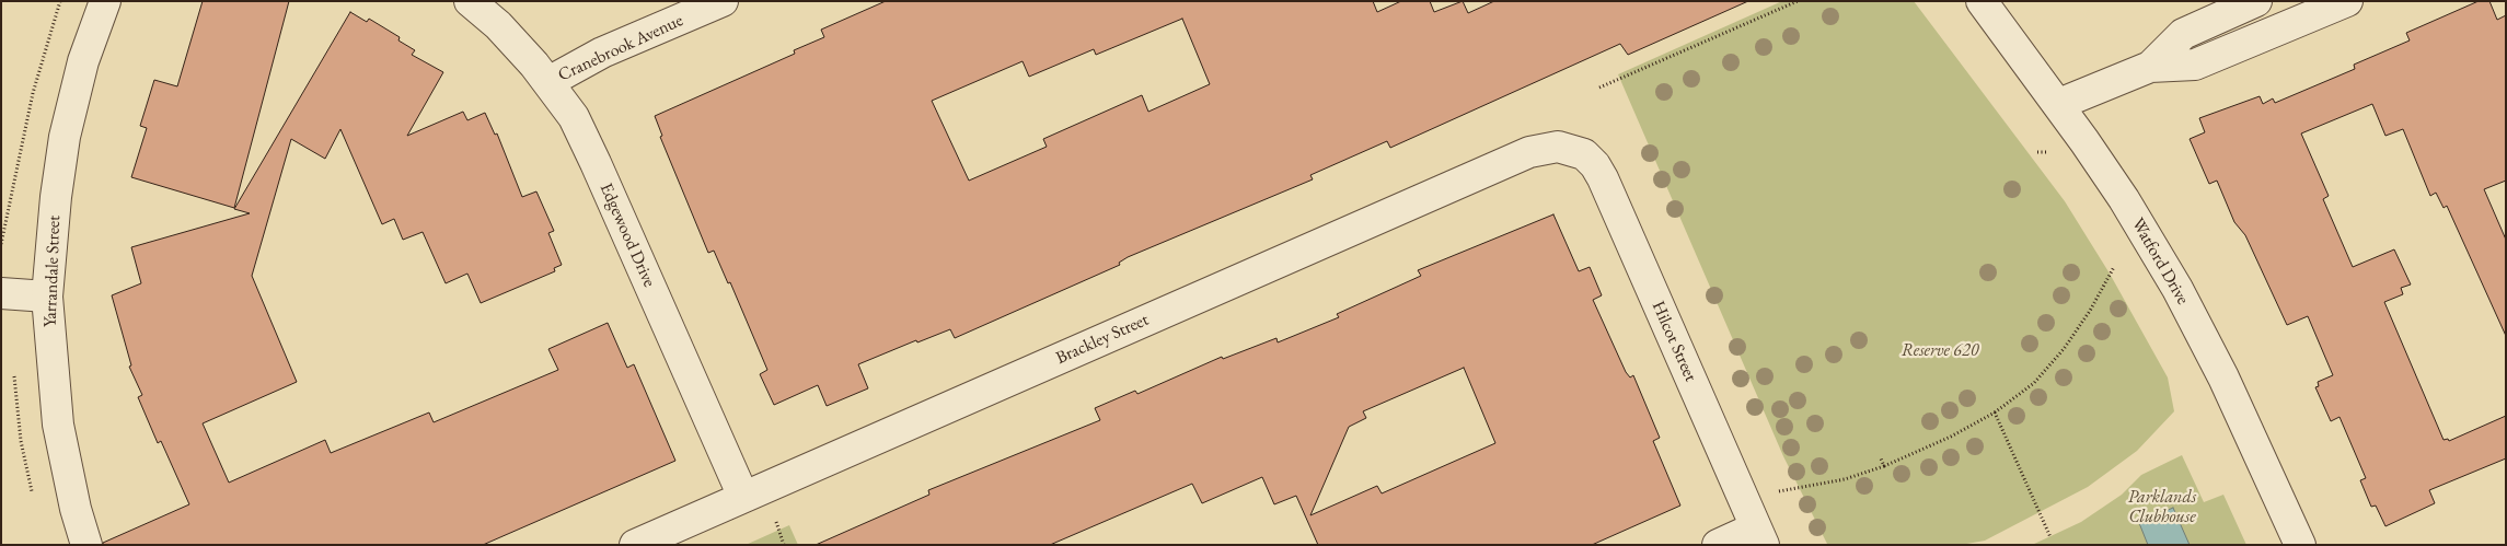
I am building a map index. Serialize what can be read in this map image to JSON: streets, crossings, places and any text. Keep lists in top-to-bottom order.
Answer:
{
  "streets": {
    "street": [
      "Cranebrook Avenue",
      "Edgewood Drive",
      "Watford Drive",
      "Yarrandale Street",
      "Brackley Street",
      "Hilcot Street"
    ]
  },
  "crossings": [
    ["Cranebrook Avenue", "Edgewood Drive"],
    ["Edgewood Drive", "Brackley Street"],
    ["Brackley Street", "Hilcot Street"]
  ],
  "parks": ["Reserve 620", "Parklands Clubhouse"]
}
